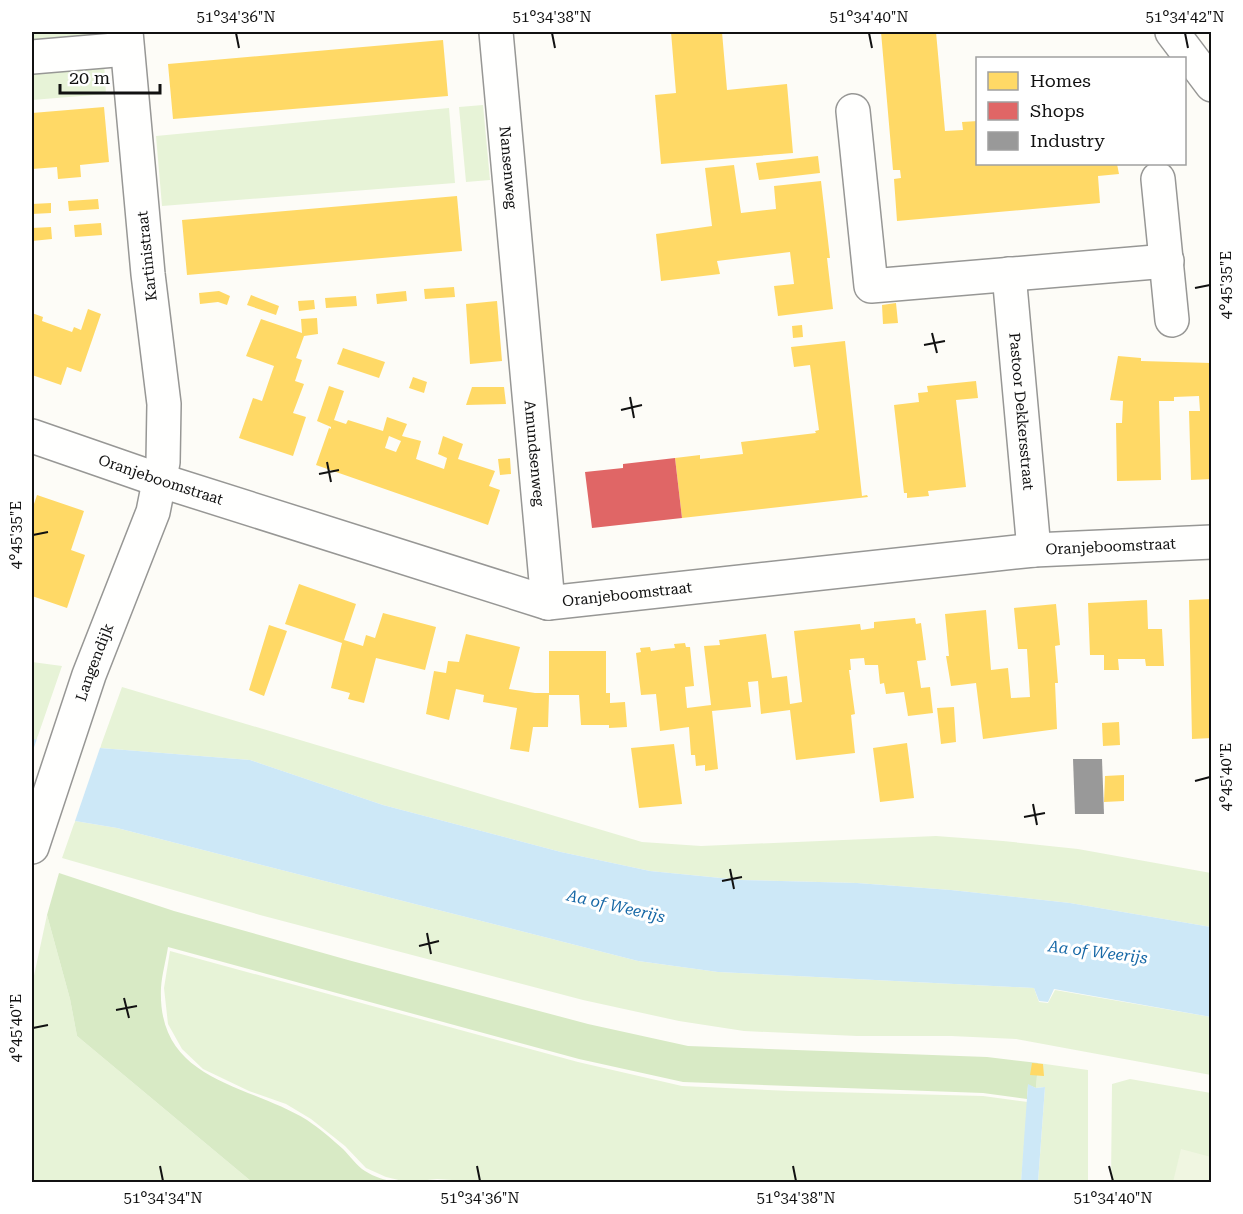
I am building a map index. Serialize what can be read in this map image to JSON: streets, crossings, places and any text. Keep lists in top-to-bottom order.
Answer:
{
  "streets": {
    "street": [
      "Nansenweg",
      "Kartinistraat",
      "Pastoor Dekkersstraat",
      "Amundsenweg",
      "Oranjeboomstraat",
      "Langendijk"
    ]
  },
  "crossings": [
    ["Nansenweg", "Amundsenweg"],
    ["Kartinistraat", "Oranjeboomstraat"],
    ["Kartinistraat", "Langendijk"],
    ["Pastoor Dekkersstraat", "Oranjeboomstraat"],
    ["Amundsenweg", "Oranjeboomstraat"],
    ["Oranjeboomstraat", "Langendijk"]
  ],
  "water": ["Aa of Weerijs"],
  "legend": ["Homes", "Shops", "Industry"],
  "scale_bar": "20 m",
  "coordinates": [
    "51°34'36\"N",
    "51°34'38\"N",
    "51°34'40\"N",
    "51°34'42\"N",
    "4°45'35\"E",
    "4°45'40\"E",
    "51°34'34\"N"
  ]
}
